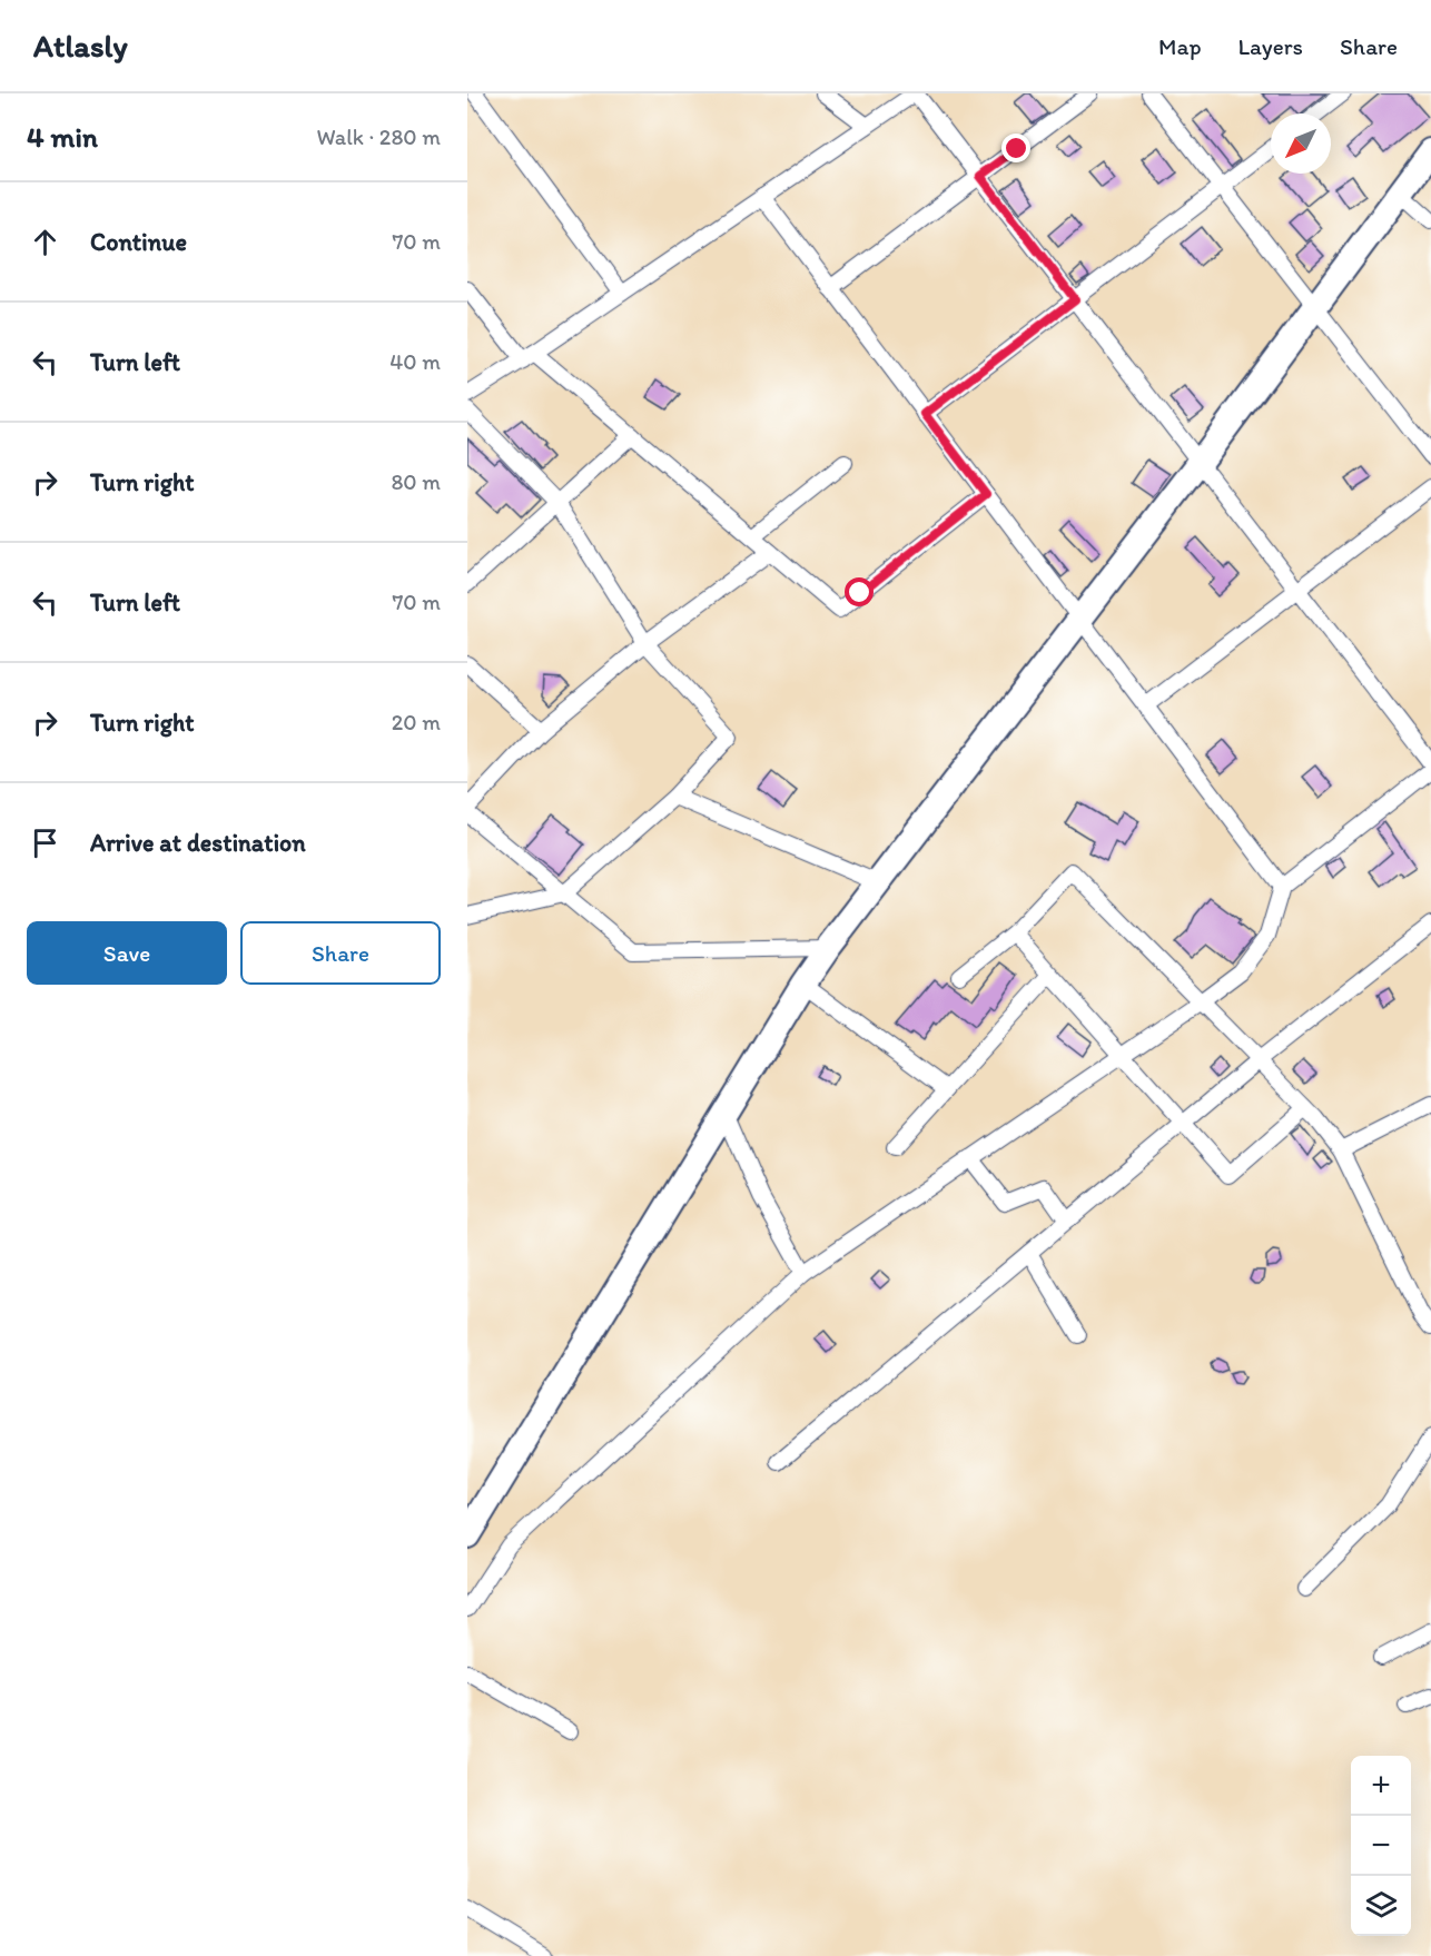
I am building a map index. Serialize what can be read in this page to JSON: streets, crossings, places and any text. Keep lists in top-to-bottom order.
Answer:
{
  "north": "bottom left",
  "page": {
    "header": "Atlasly",
    "nav": ["Map", "Layers", "Share"],
    "heading": ["4 min", "Walk · 280 m"],
    "list": [
      ["Continue", "70 m"],
      ["Turn left", "40 m"],
      ["Turn right", "80 m"],
      ["Turn left", "70 m"],
      ["Turn right", "20 m"],
      "Arrive at destination"
    ],
    "buttons": ["Save", "Share"],
    "map_buttons": ["+", "−"]
  }
}
